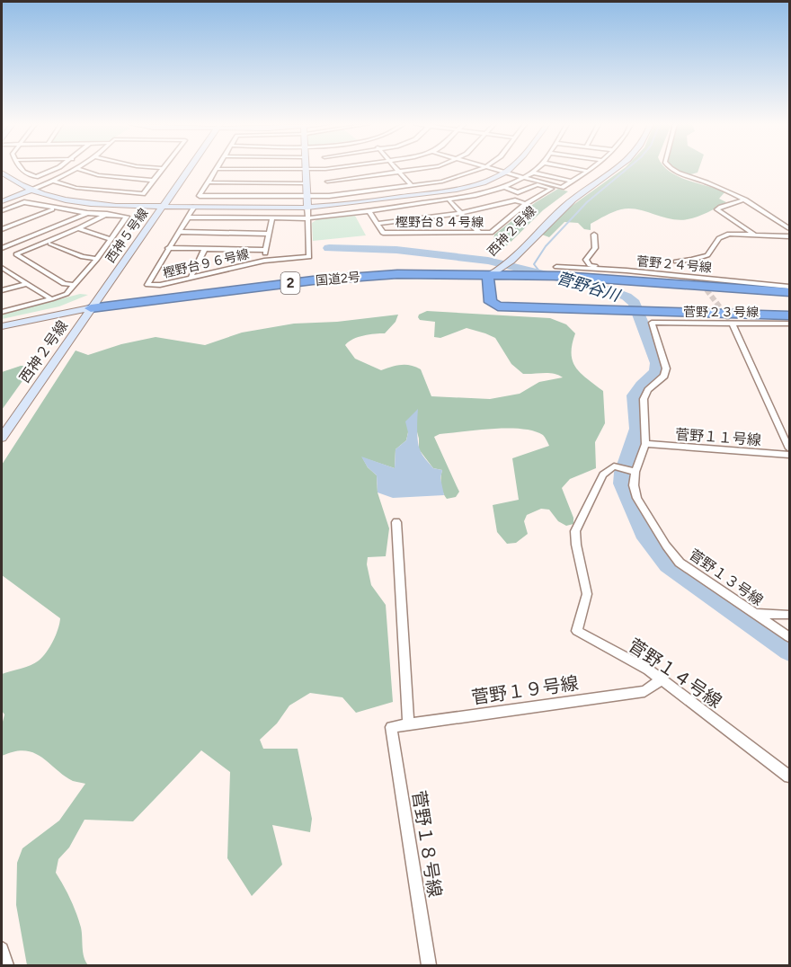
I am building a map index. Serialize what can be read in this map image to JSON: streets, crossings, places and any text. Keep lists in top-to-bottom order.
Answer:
{
  "streets": {
    "highway": ["国道2号", "2"],
    "street": [
      "樫野台８４号線",
      "西神２号線",
      "西神５号線",
      "樫野台９６号線",
      "菅野２４号線",
      "菅野２３号線",
      "菅野１１号線",
      "菅野１３号線",
      "菅野１４号線",
      "菅野１９号線",
      "菅野１８号線"
    ]
  },
  "crossings": [
    ["西神２号線", "西神５号線"],
    ["西神２号線", "国道2号"],
    ["西神５号線", "国道2号"],
    ["菅野２３号線", "菅野１３号線"],
    ["菅野１１号線", "菅野１３号線"],
    ["菅野１３号線", "菅野１４号線"],
    ["菅野１４号線", "菅野１９号線"],
    ["菅野１９号線", "菅野１８号線"]
  ],
  "water": ["菅野谷川"]
}
